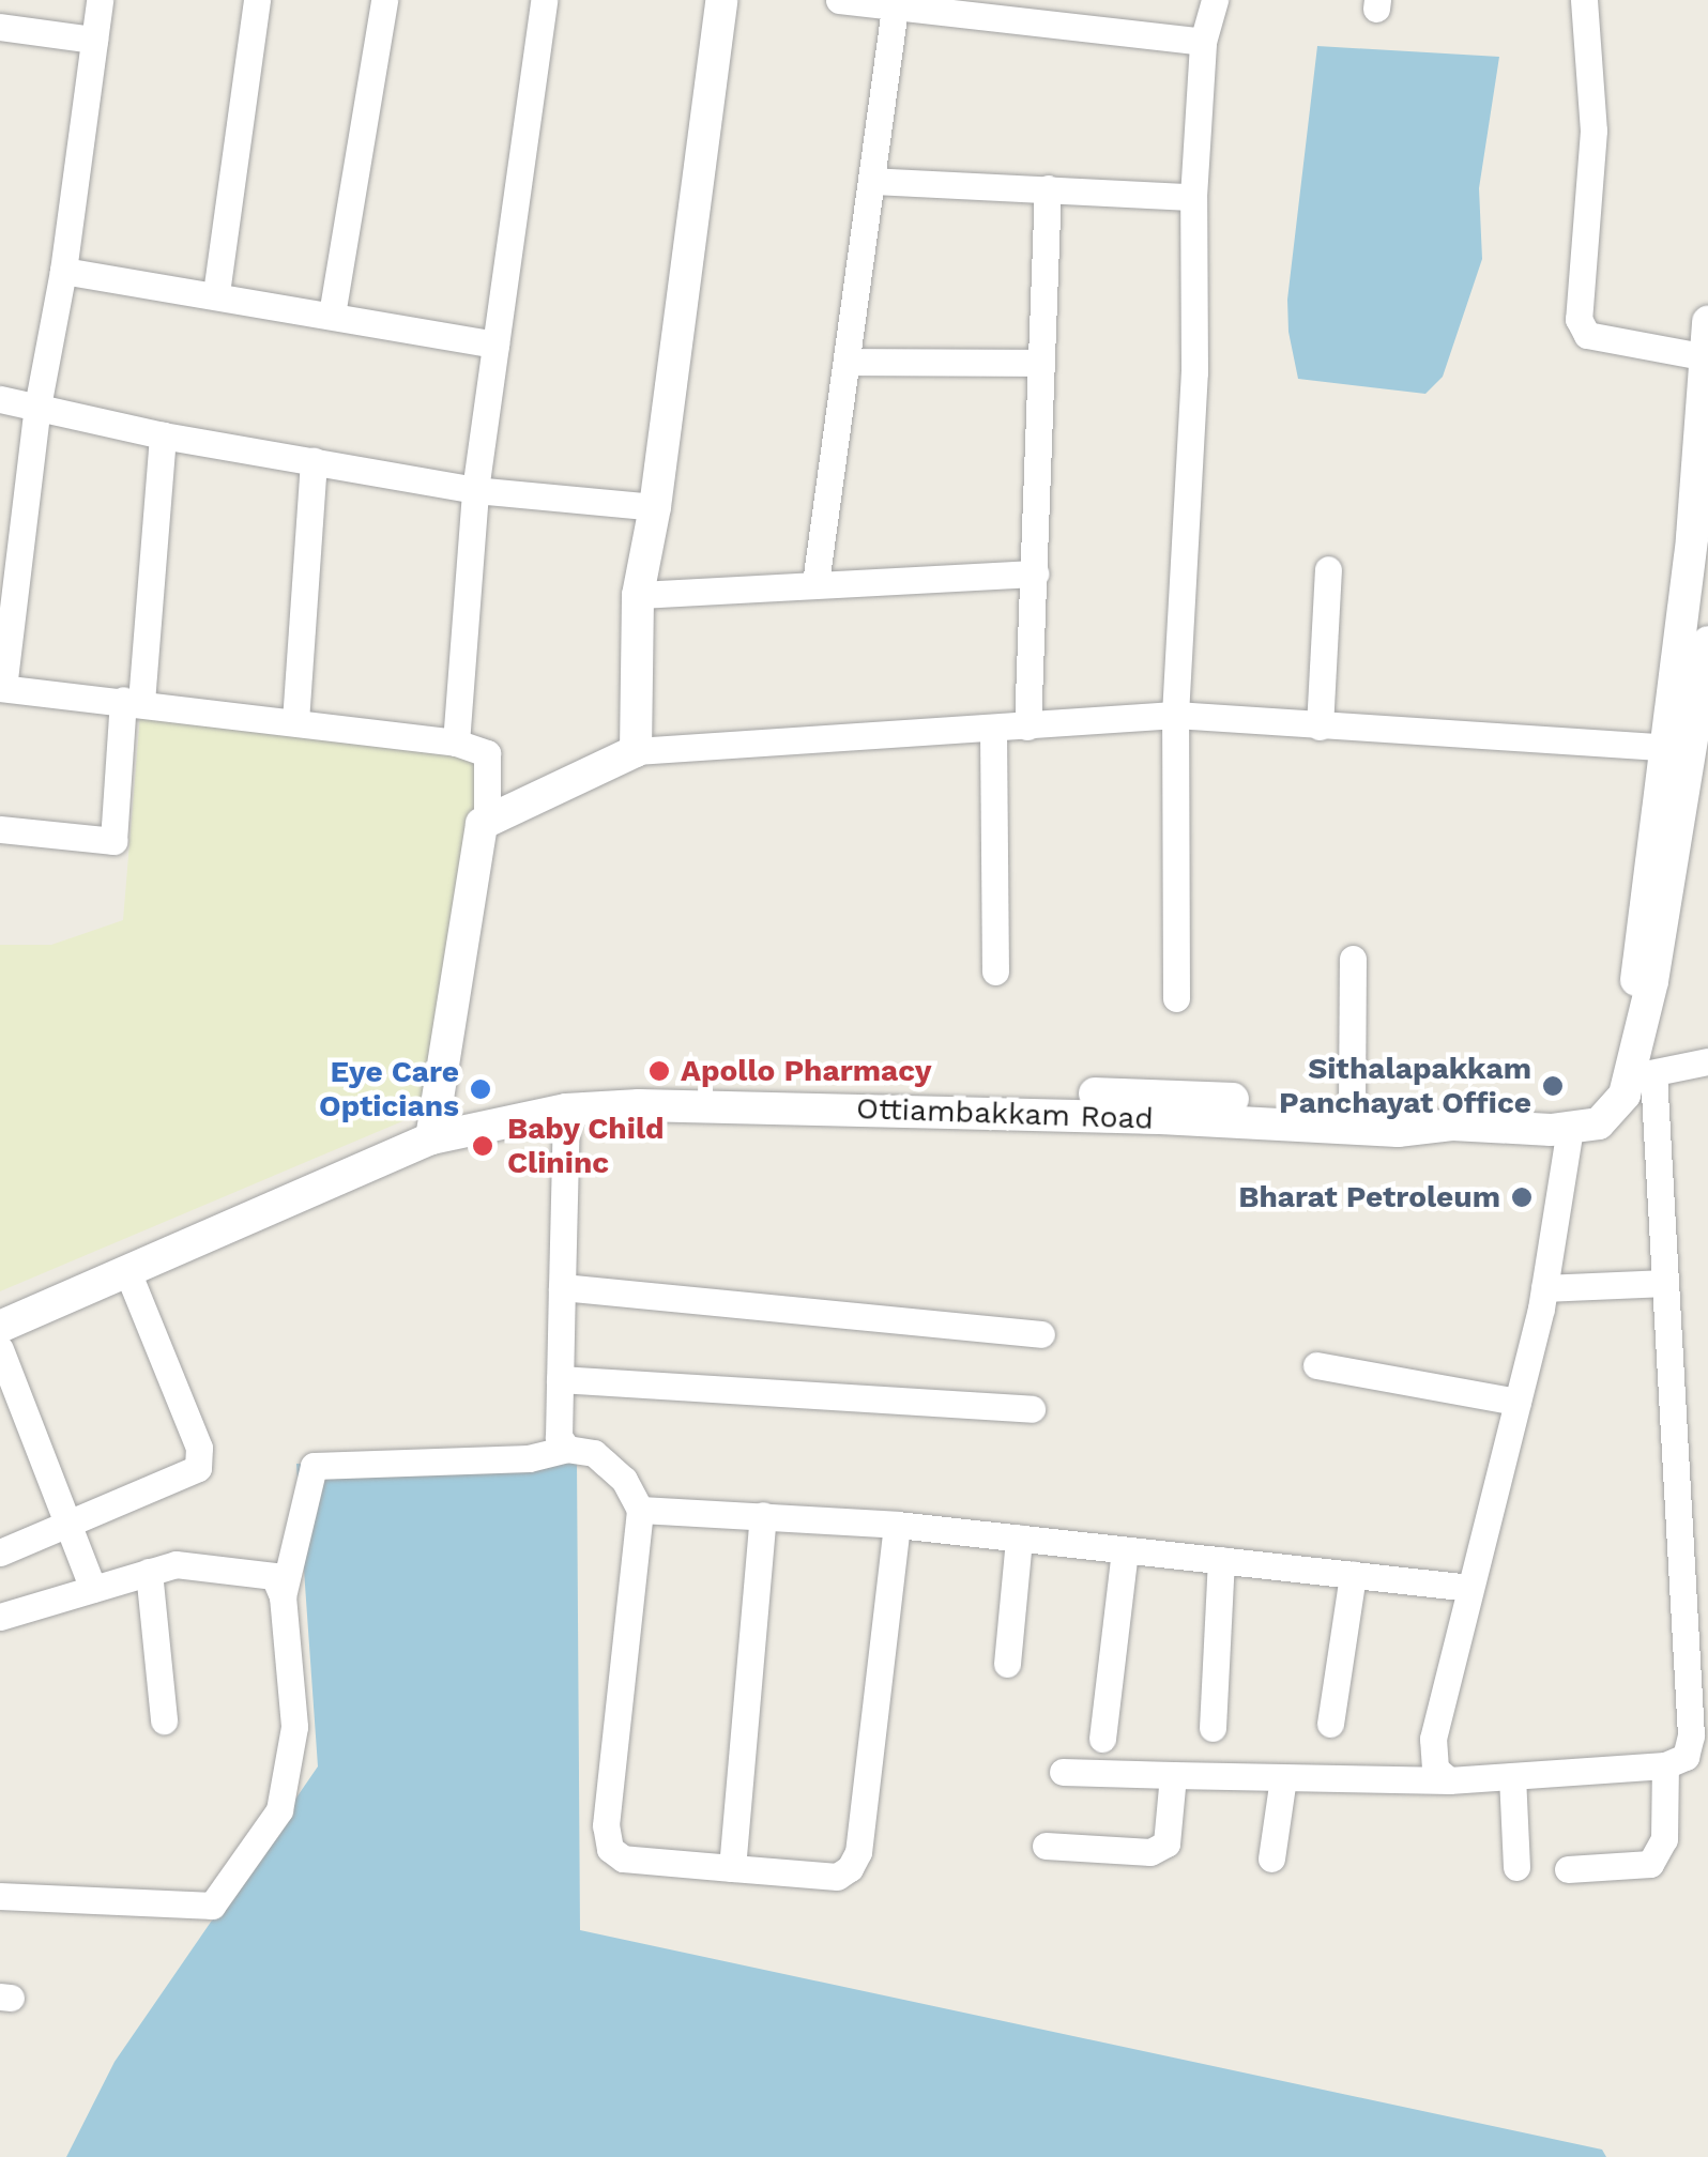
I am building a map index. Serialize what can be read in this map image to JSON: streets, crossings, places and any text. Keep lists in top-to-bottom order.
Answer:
{
  "streets": {
    "street": ["Ottiambakkam Road"]
  },
  "places": [
    "Apollo Pharmacy",
    "Sithalapakkam Panchayat Office",
    "Eye Care Opticians",
    "Baby Child Clininc",
    "Bharat Petroleum"
  ]
}
